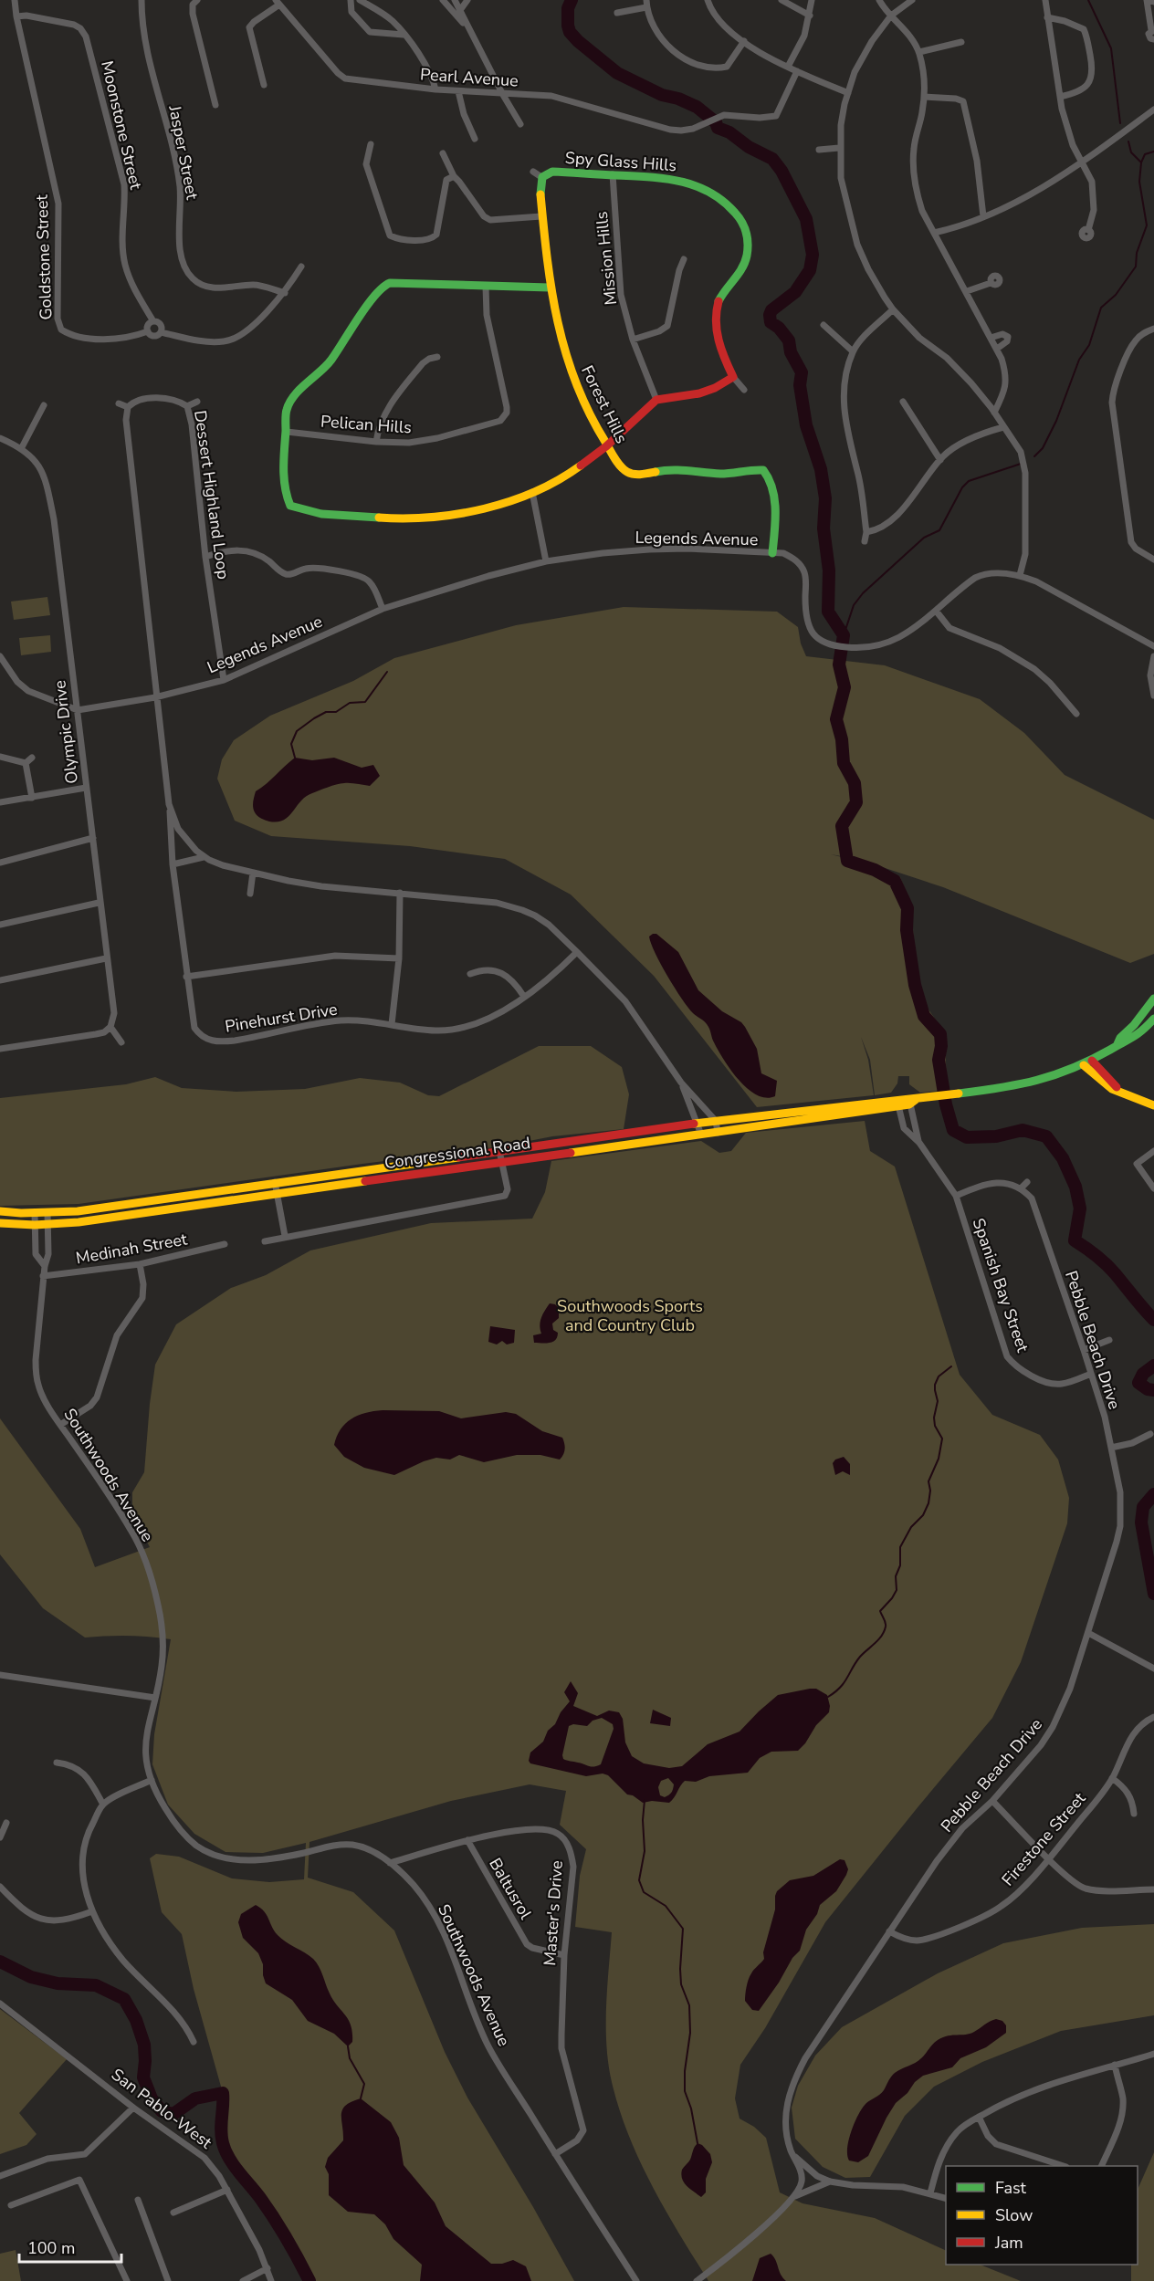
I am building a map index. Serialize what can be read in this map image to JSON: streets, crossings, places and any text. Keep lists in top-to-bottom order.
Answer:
{
  "streets": {
    "main road": ["Spy Glass Hills", "Forest Hills", "Congressional Road"],
    "street": [
      "Pearl Avenue",
      "Moonstone Street",
      "Jasper Street",
      "Goldstone Street",
      "Mission Hills",
      "Pelican Hills",
      "Dessert Highland Loop",
      "Legends Avenue",
      "Olympic Drive",
      "Pinehurst Drive",
      "Medinah Street",
      "Spanish Bay Street",
      "Pebble Beach Drive",
      "Southwoods Avenue",
      "Firestone Street",
      "Baltusrol",
      "Master's Drive",
      "San Pablo-West"
    ]
  },
  "crossings": [
    ["Moonstone Street", "Goldstone Street"],
    ["Spy Glass Hills", "Mission Hills"],
    ["Forest Hills", "Legends Avenue"],
    ["Dessert Highland Loop", "Legends Avenue"],
    ["Legends Avenue", "Olympic Drive"],
    ["Congressional Road", "Spanish Bay Street"],
    ["Congressional Road", "Southwoods Avenue"],
    ["Medinah Street", "Southwoods Avenue"],
    ["Spanish Bay Street", "Pebble Beach Drive"],
    ["Pebble Beach Drive", "Firestone Street"],
    ["Southwoods Avenue", "Master's Drive"],
    ["Baltusrol", "Master's Drive"]
  ],
  "parks": ["Southwoods Sports and Country Club"],
  "legend": ["Fast", "Slow", "Jam"],
  "scale_bar": "100 m"
}
